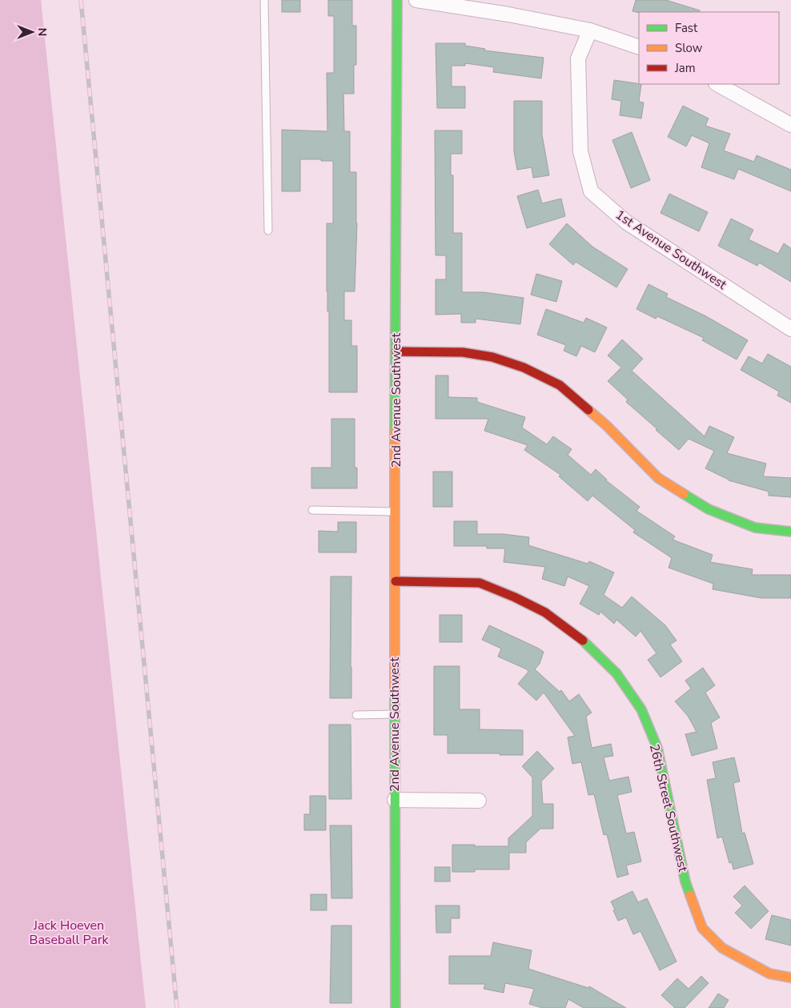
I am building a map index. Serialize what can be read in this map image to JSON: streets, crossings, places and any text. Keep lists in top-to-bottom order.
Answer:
{
  "streets": {
    "street": ["1st Avenue Southwest", "2nd Avenue Southwest", "26th Street Southwest"]
  },
  "crossings": [
    ["2nd Avenue Southwest", "26th Street Southwest"]
  ],
  "parks": ["Jack Hoeven Baseball Park"],
  "legend": ["Fast", "Slow", "Jam"],
  "north": "right"
}
